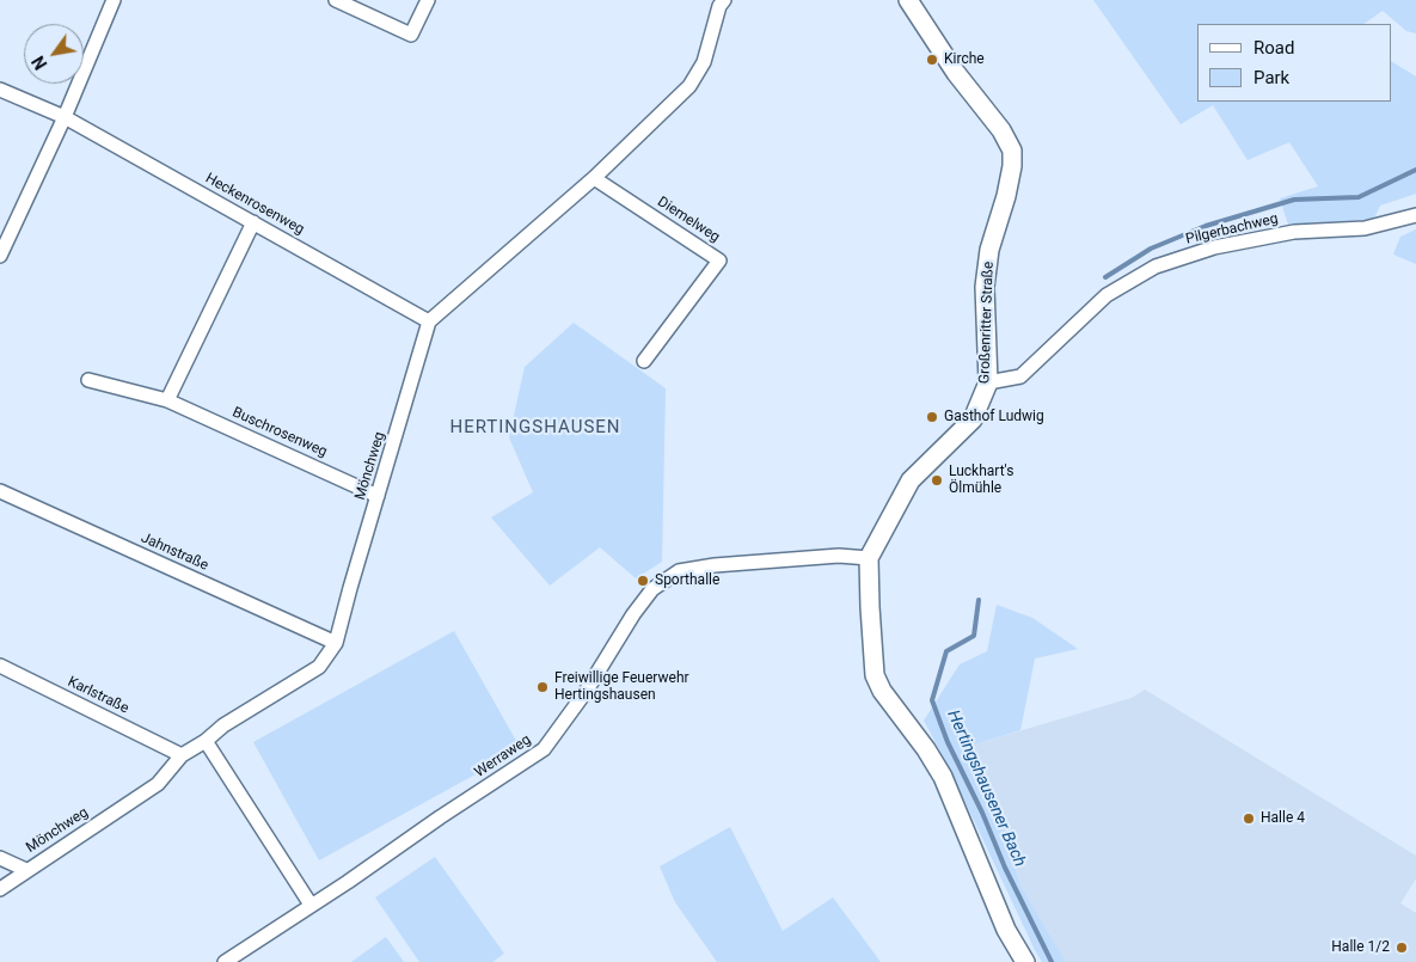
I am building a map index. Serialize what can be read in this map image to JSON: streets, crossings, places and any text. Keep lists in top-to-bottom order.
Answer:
{
  "streets": {
    "street": [
      "Heckenrosenweg",
      "Diemelweg",
      "Pilgerbachweg",
      "Großenritter Straße",
      "Buschrosenweg",
      "Mönchweg",
      "Jahnstraße",
      "Karlstraße",
      "Werraweg"
    ]
  },
  "crossings": [
    ["Heckenrosenweg", "Mönchweg"],
    ["Pilgerbachweg", "Großenritter Straße"],
    ["Großenritter Straße", "Werraweg"],
    ["Buschrosenweg", "Mönchweg"],
    ["Mönchweg", "Jahnstraße"],
    ["Mönchweg", "Karlstraße"]
  ],
  "districts": ["HERTINGSHAUSEN"],
  "water": ["Hertingshausener Bach"],
  "places": [
    "Kirche",
    "Gasthof Ludwig",
    "Luckhart's Ölmühle",
    "Sporthalle",
    "Freiwillige Feuerwehr Hertingshausen",
    "Halle 4",
    "Halle 1/2"
  ],
  "legend": ["Road", "Park"],
  "north": "bottom left"
}
